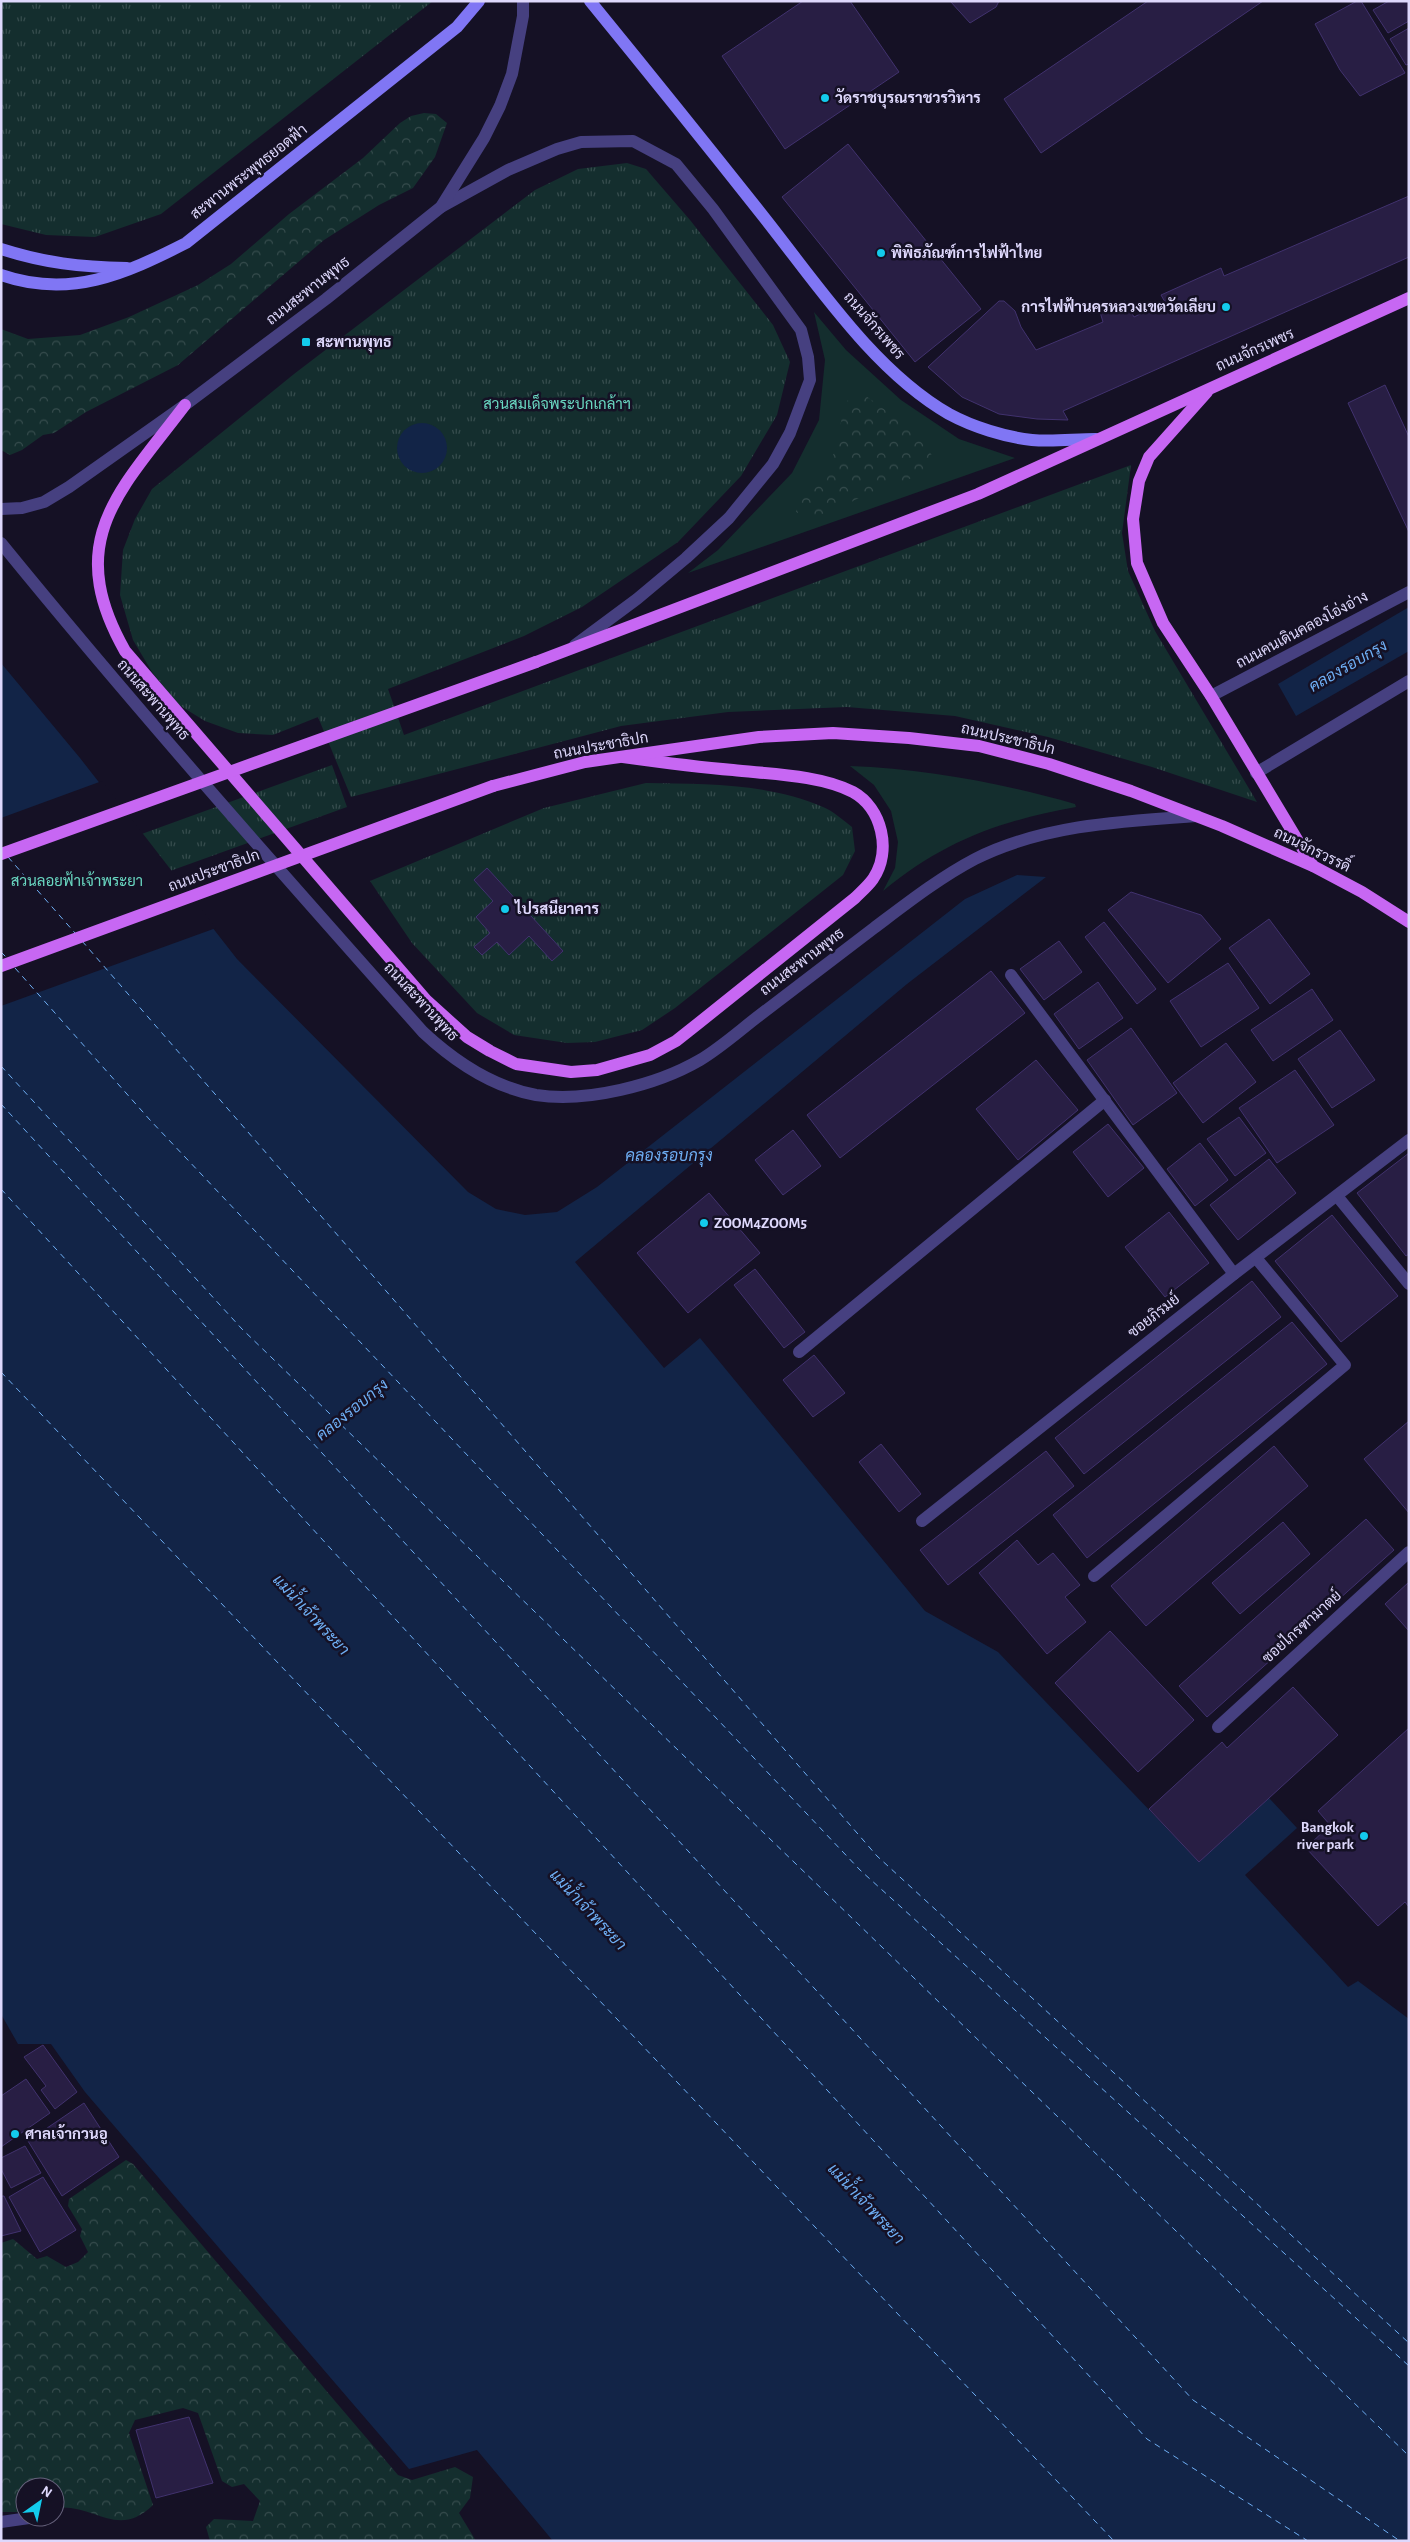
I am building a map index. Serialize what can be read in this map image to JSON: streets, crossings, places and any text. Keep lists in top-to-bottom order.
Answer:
{
  "streets": {
    "main road": [
      "สะพานพระพุทธยอดฟ้า",
      "ถนนจักรเพชร",
      "ถนนประชาธิปก",
      "ถนนจักรวรรดิ์"
    ],
    "street": [
      "ถนนสะพานพุทธ",
      "ถนนคนเดินคลองโอ่งอ่าง",
      "ซอยภิรมย์",
      "ซอยไกรฑามาตย์"
    ]
  },
  "crossings": [
    ["ถนนสะพานพุทธ", "ถนนประชาธิปก"],
    ["ถนนสะพานพุทธ", "ถนนจักรวรรดิ์"],
    ["ถนนประชาธิปก", "ถนนจักรวรรดิ์"]
  ],
  "water": ["คลองรอบกรุง", "แม่น้ำเจ้าพระยา"],
  "parks": ["สวนสมเด็จพระปกเกล้าฯ", "สวนลอยฟ้าเจ้าพระยา"],
  "places": {
    "other": [
      "วัดราชบุรณราชวรวิหาร",
      "พิพิธภัณฑ์การไฟฟ้าไทย",
      "การไฟฟ้านครหลวงเขตวัดเลียบ",
      "ไปรสนียาคาร",
      "ZOOM4ZOOM5",
      "Bangkok river park",
      "ศาลเจ้ากวนอู"
    ],
    "transit": ["สะพานพุทธ"]
  },
  "north": "top right"
}
